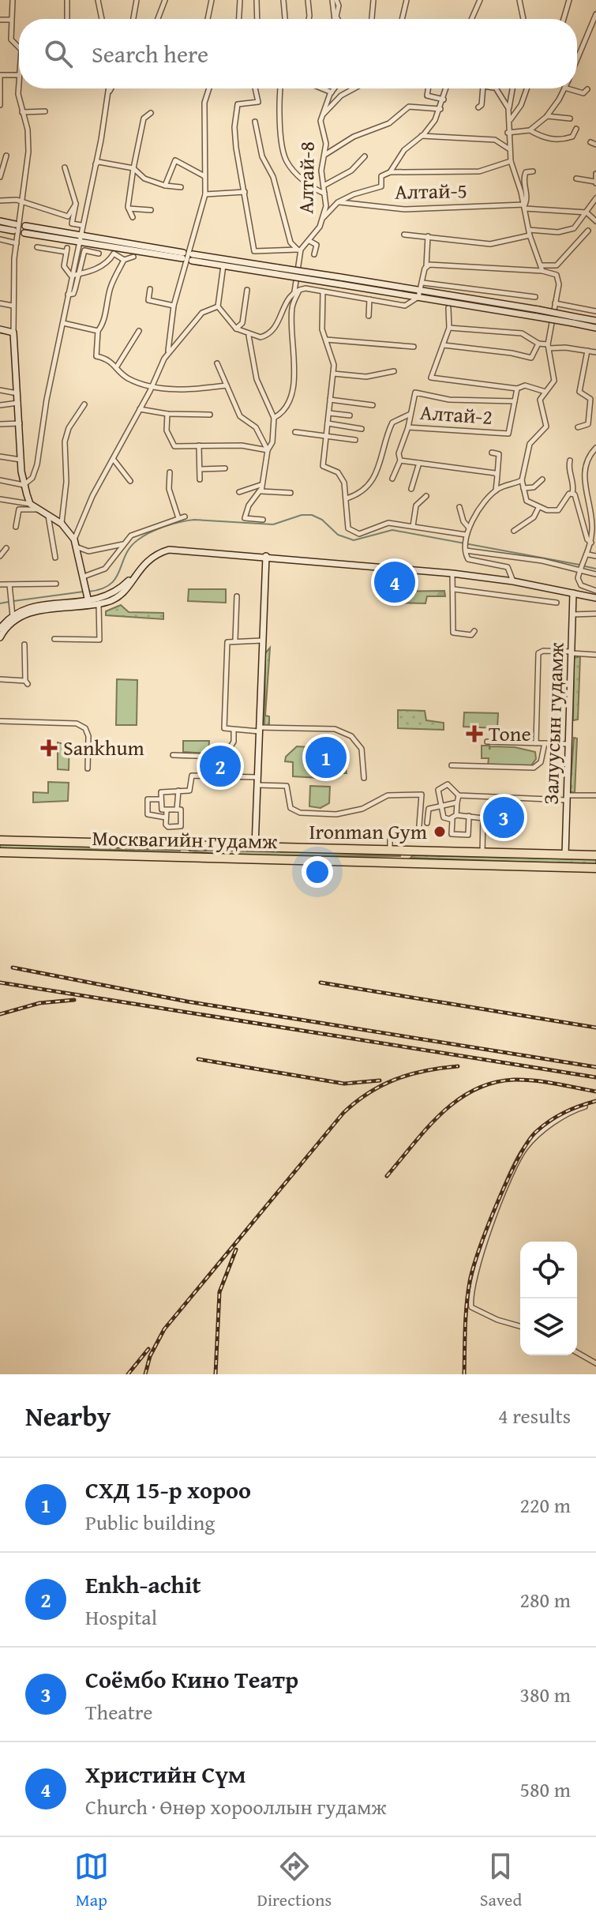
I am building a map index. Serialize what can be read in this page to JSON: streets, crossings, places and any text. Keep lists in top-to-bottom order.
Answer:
{
  "streets": {
    "highway": ["Москвагийн гудамж"],
    "main road": ["Залуусын гудамж"],
    "street": ["Алтай-8", "Алтай-5", "Алтай-2"]
  },
  "crossings": [
    ["Залуусын гудамж", "Москвагийн гудамж"]
  ],
  "places": {
    "health": ["Tone", "Sankhum"],
    "other": ["Ironman Gym"]
  },
  "page": {
    "search": "Search here",
    "pins": [
      "4",
      "1",
      "2",
      "3"
    ],
    "heading": ["Nearby", "4 results"],
    "list": [
      {
        "mark": "1",
        "name": "СХД 15-р хороо",
        "note": "Public building",
        "value": "220 m"
      },
      {
        "mark": "2",
        "name": "Enkh-achit",
        "note": "Hospital",
        "value": "280 m"
      },
      {
        "mark": "3",
        "name": "Соёмбо Кино Театр",
        "note": "Theatre",
        "value": "380 m"
      },
      {
        "mark": "4",
        "name": "Христийн Сүм",
        "note": "Church · Өнөр хорооллын гудамж",
        "value": "580 m"
      }
    ],
    "nav": ["Map", "Directions", "Saved"]
  }
}
